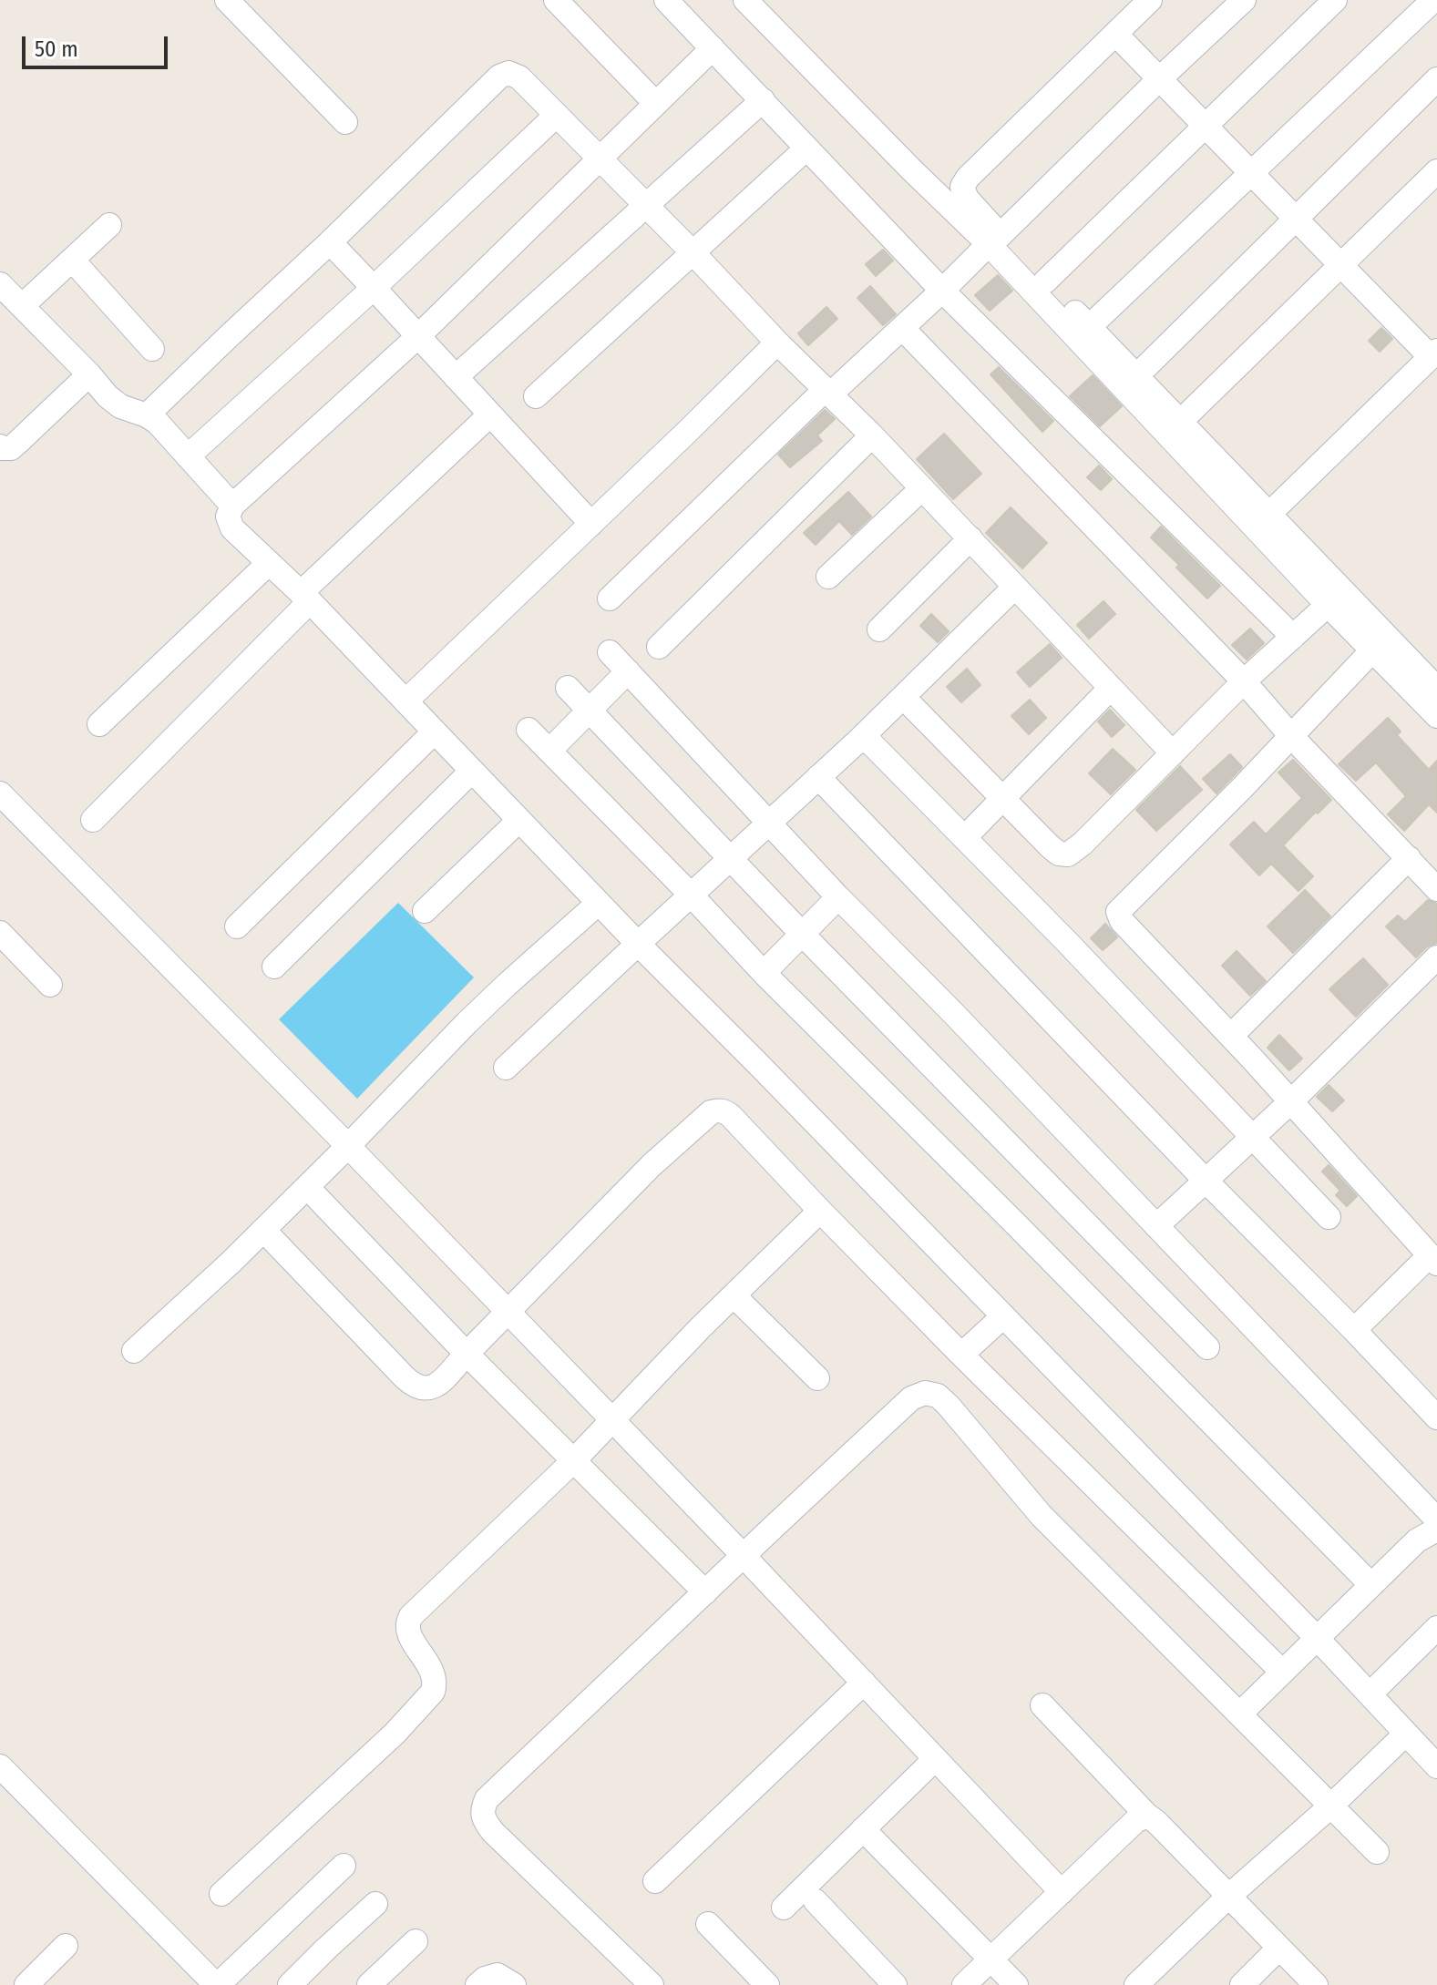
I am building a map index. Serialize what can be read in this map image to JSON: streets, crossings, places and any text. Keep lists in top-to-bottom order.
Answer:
{
  "scale_bar": "50 m"
}
